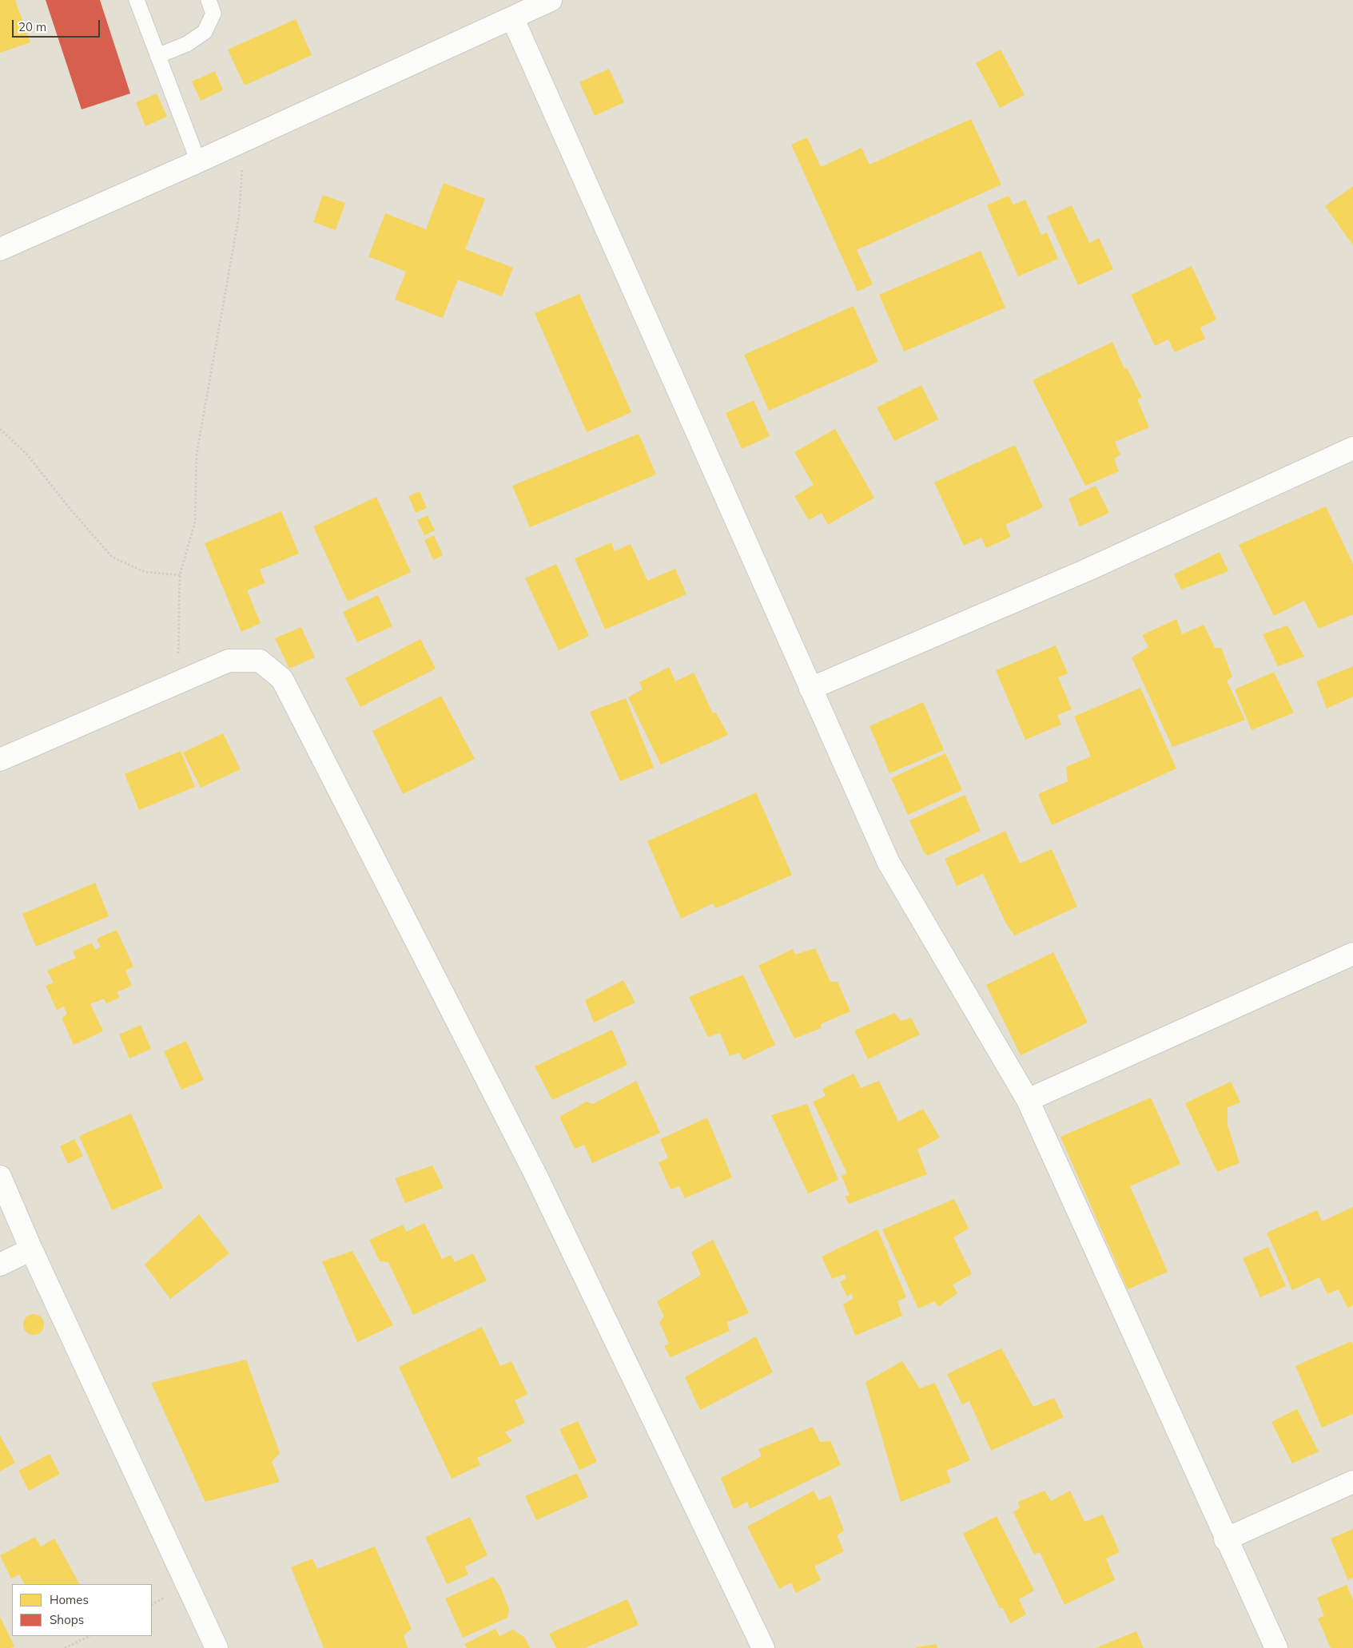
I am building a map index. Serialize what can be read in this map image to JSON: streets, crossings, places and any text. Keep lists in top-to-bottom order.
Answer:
{
  "legend": ["Homes", "Shops"],
  "scale_bar": "20 m"
}
